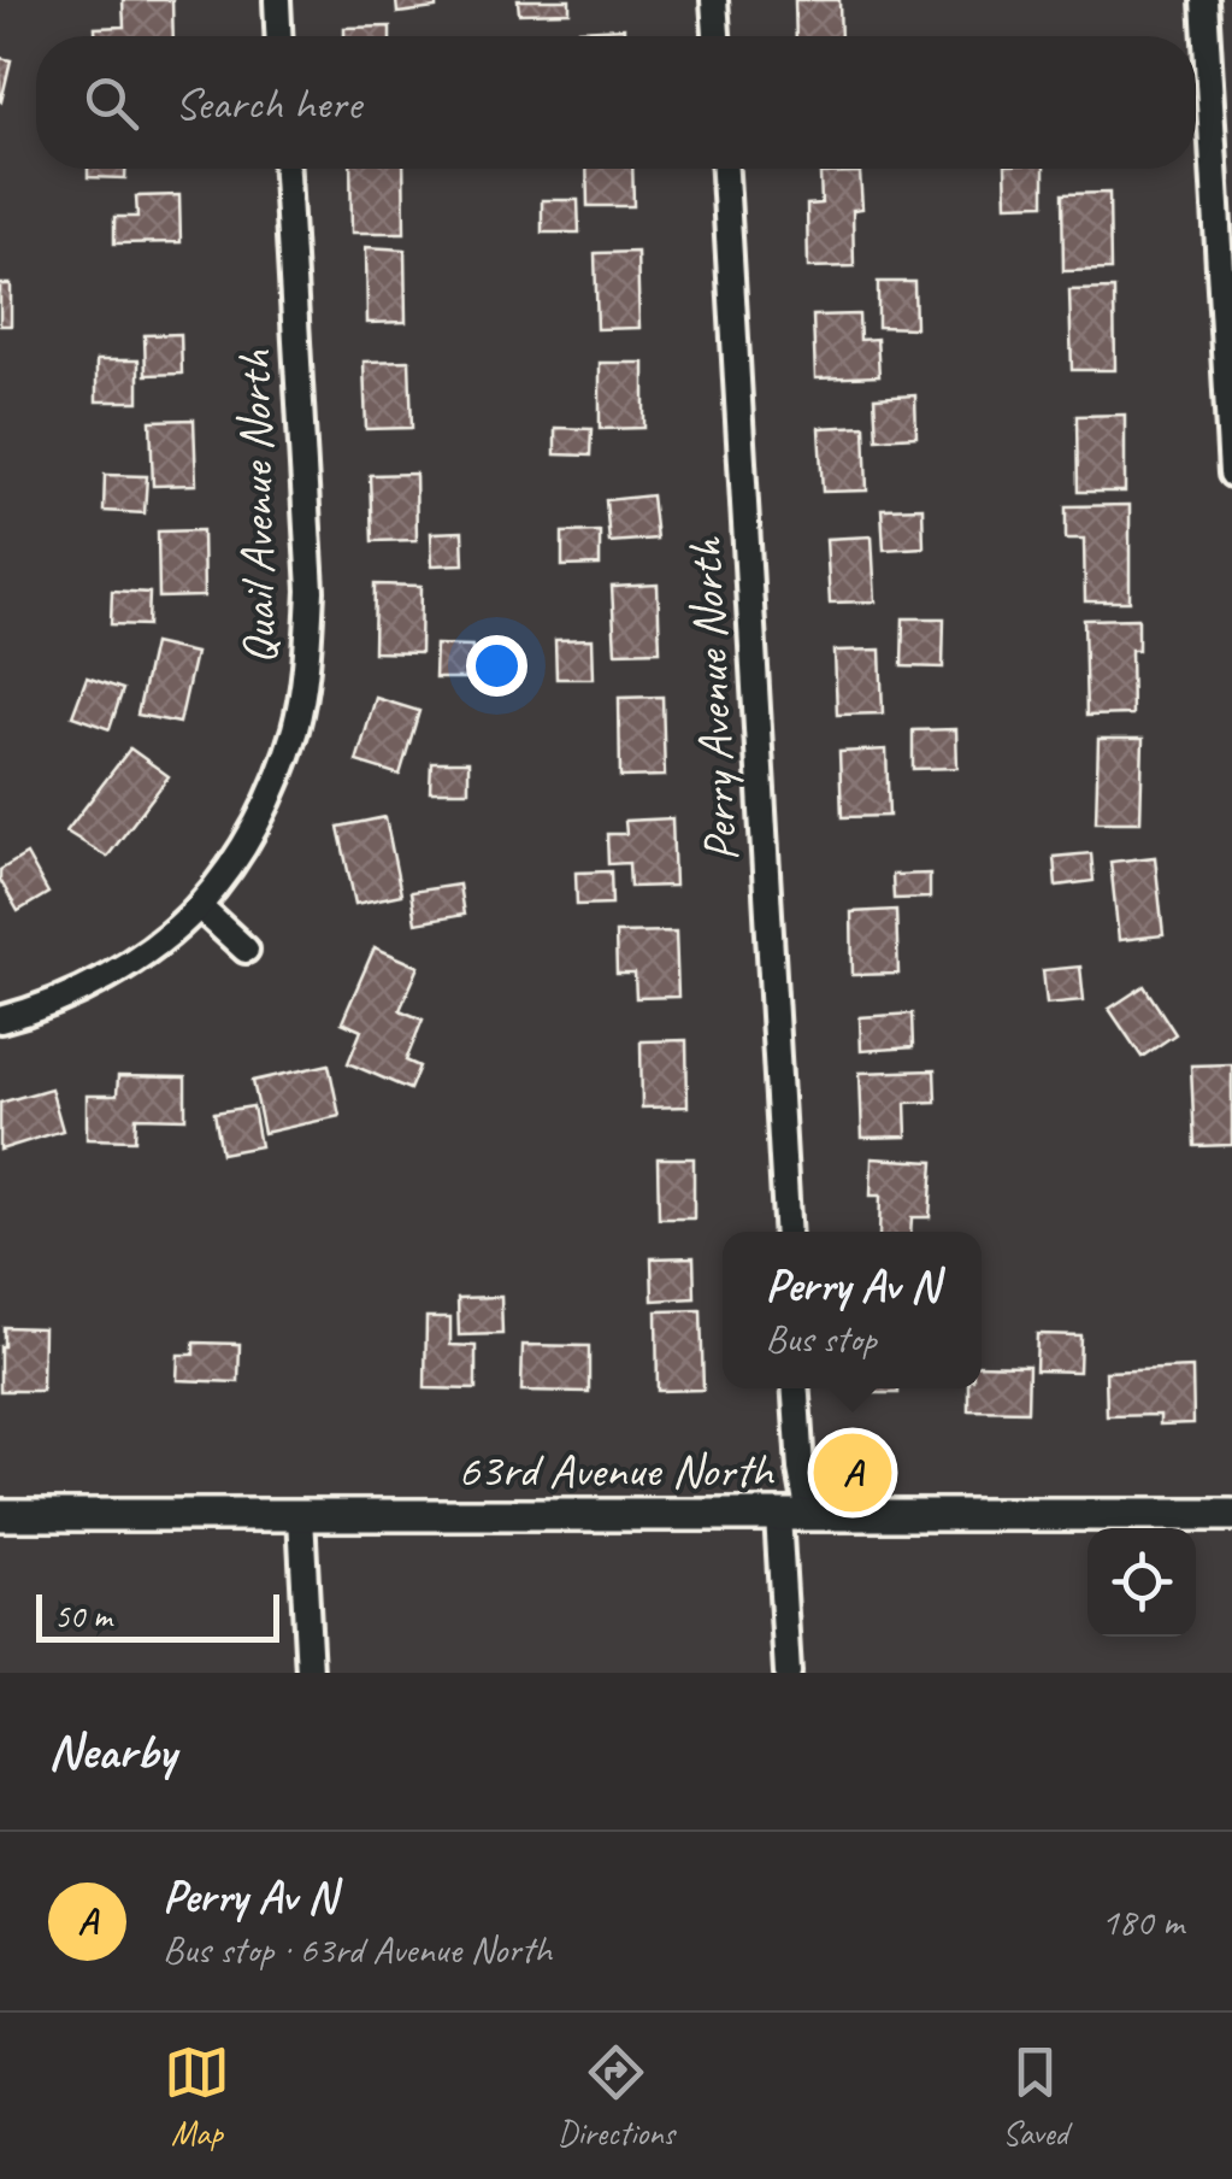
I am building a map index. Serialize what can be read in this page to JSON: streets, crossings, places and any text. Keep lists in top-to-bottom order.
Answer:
{
  "streets": {
    "street": ["Quail Avenue North", "Perry Avenue North", "63rd Avenue North"]
  },
  "scale_bar": "50 m",
  "page": {
    "search": "Search here",
    "popup": ["Perry Av N", "Bus stop"],
    "pins": "A",
    "scale": "50 m",
    "heading": "Nearby",
    "list": [
      {
        "mark": "A",
        "name": "Perry Av N",
        "note": "Bus stop · 63rd Avenue North",
        "value": "180 m"
      }
    ],
    "nav": ["Map", "Directions", "Saved"]
  }
}
